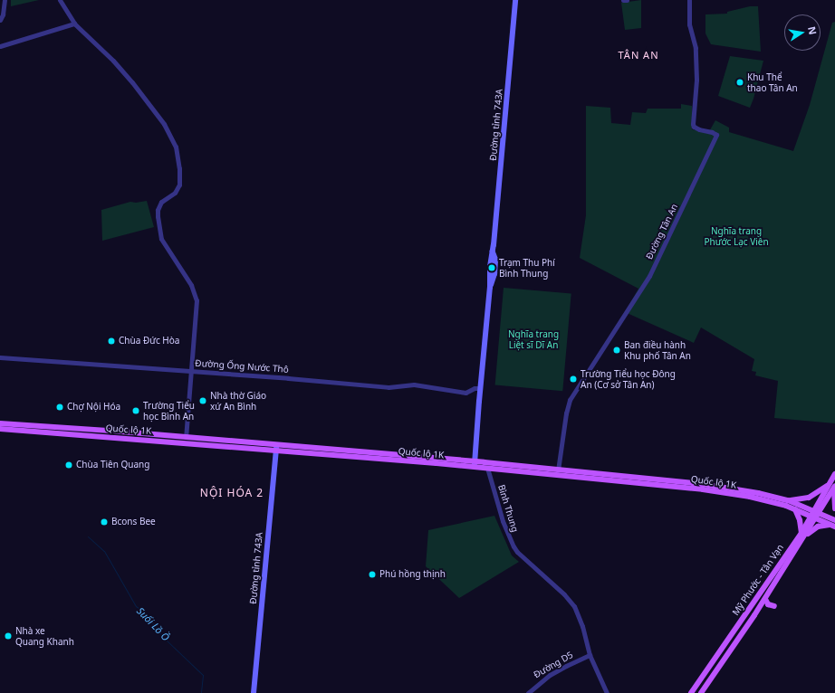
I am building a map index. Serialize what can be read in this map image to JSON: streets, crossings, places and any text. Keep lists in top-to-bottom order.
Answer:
{
  "streets": {
    "main road": ["Đường tỉnh 743A", "Quốc lộ 1K", "Mỹ Phước - Tân Vạn"],
    "street": [
      "Đường Tân An",
      "Đường Ống Nước Thô",
      "Bình Thung",
      "Đường D5"
    ]
  },
  "crossings": [
    ["Đường tỉnh 743A", "Đường Ống Nước Thô"],
    ["Đường tỉnh 743A", "Quốc lộ 1K"],
    ["Đường Tân An", "Quốc lộ 1K"],
    ["Quốc lộ 1K", "Bình Thung"],
    ["Quốc lộ 1K", "Mỹ Phước - Tân Vạn"],
    ["Bình Thung", "Đường D5"]
  ],
  "districts": ["TÂN AN", "NỘI HÓA 2"],
  "water": ["Suối Lồ Ồ"],
  "parks": ["Nghĩa trang Phước Lạc Viên", "Nghĩa trang Liệt sĩ Dĩ An"],
  "places": [
    "Khu Thể thao Tân An",
    "Trạm Thu Phí Bình Thung",
    "Chùa Đức Hòa",
    "Ban điều hành Khu phố Tân An",
    "Trường Tiểu học Đông An (Cơ sở Tân An)",
    "Nhà thờ Giáo xứ An Bình",
    "Chợ Nội Hóa",
    "Trường Tiểu học Bình An",
    "Chùa Tiên Quang",
    "Bcons Bee",
    "Phú hồng thịnh",
    "Nhà xe Quang Khanh"
  ],
  "north": "right"
}
